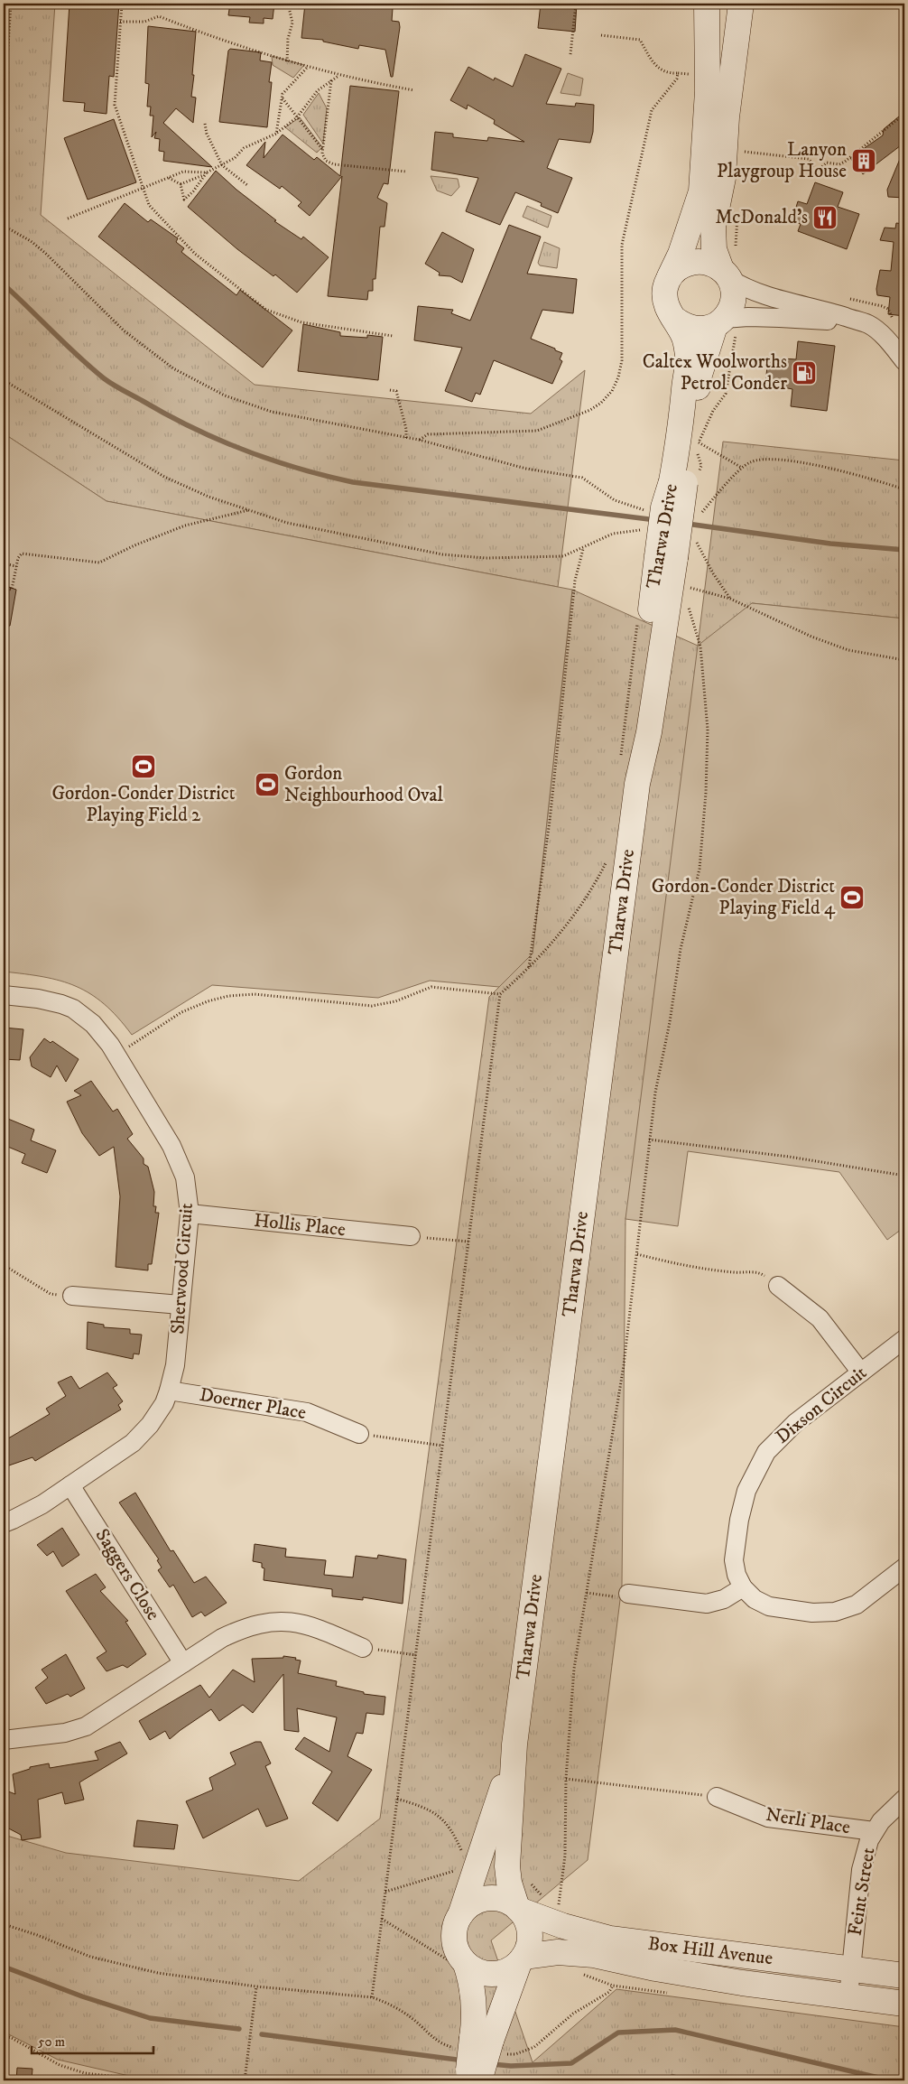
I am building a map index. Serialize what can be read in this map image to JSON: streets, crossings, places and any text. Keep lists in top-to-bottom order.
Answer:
{
  "streets": {
    "main road": ["Tharwa Drive", "Box Hill Avenue"],
    "street": [
      "Hollis Place",
      "Sherwood Circuit",
      "Doerner Place",
      "Dixson Circuit",
      "Saggers Close",
      "Nerli Place",
      "Feint Street"
    ]
  },
  "crossings": [
    ["Tharwa Drive", "Box Hill Avenue"],
    ["Hollis Place", "Sherwood Circuit"],
    ["Sherwood Circuit", "Doerner Place"],
    ["Sherwood Circuit", "Saggers Close"],
    ["Nerli Place", "Feint Street"],
    ["Feint Street", "Box Hill Avenue"]
  ],
  "places": {
    "building": ["Lanyon Playgroup House"],
    "restaurant": ["McDonald's"],
    "fuel station": ["Caltex Woolworths Petrol Conder"],
    "sports": ["Gordon-Conder District Playing Field 2", "Gordon Neighbourhood Oval", "Gordon-Conder District Playing Field 4"]
  },
  "scale_bar": "50 m"
}
